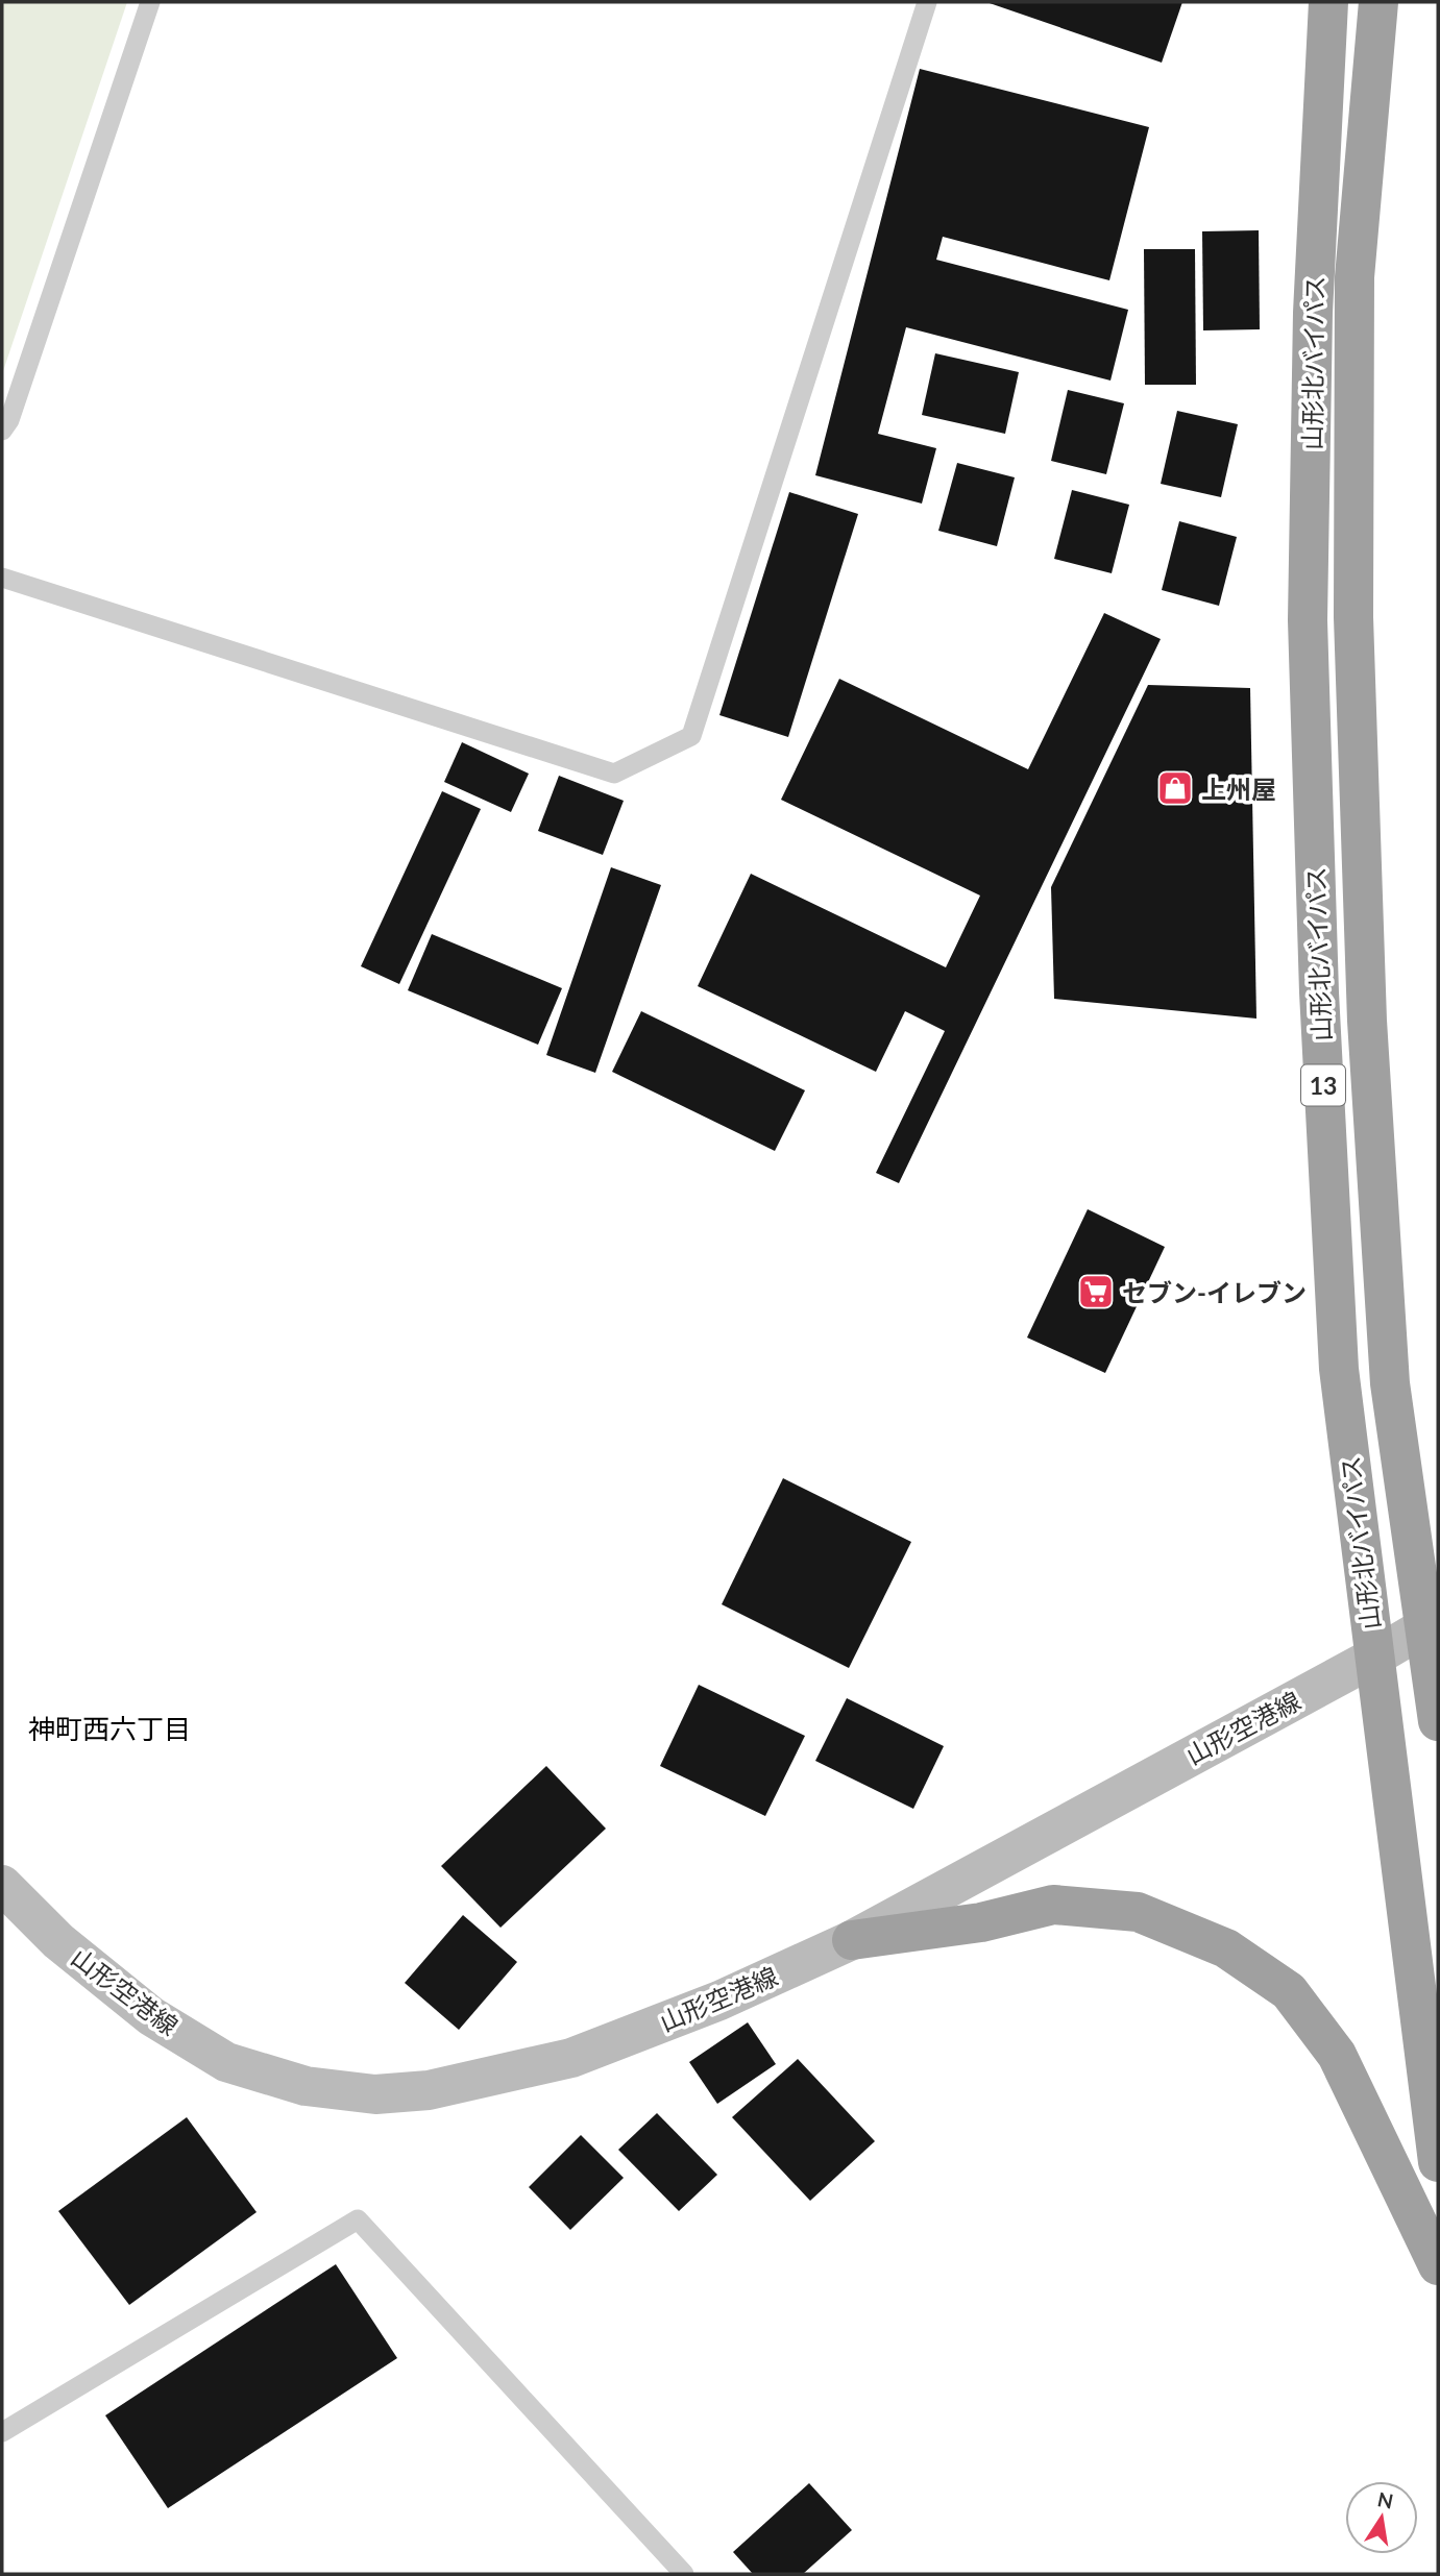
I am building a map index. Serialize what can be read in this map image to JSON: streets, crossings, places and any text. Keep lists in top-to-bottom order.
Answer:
{
  "streets": {
    "highway": ["山形北バイパス", "13"],
    "main road": ["山形空港線"]
  },
  "crossings": [
    ["山形北バイパス", "山形空港線"]
  ],
  "districts": ["神町西六丁目"],
  "places": {
    "shop": ["上州屋"],
    "supermarket": ["セブン-イレブン"]
  },
  "north": "top"
}
